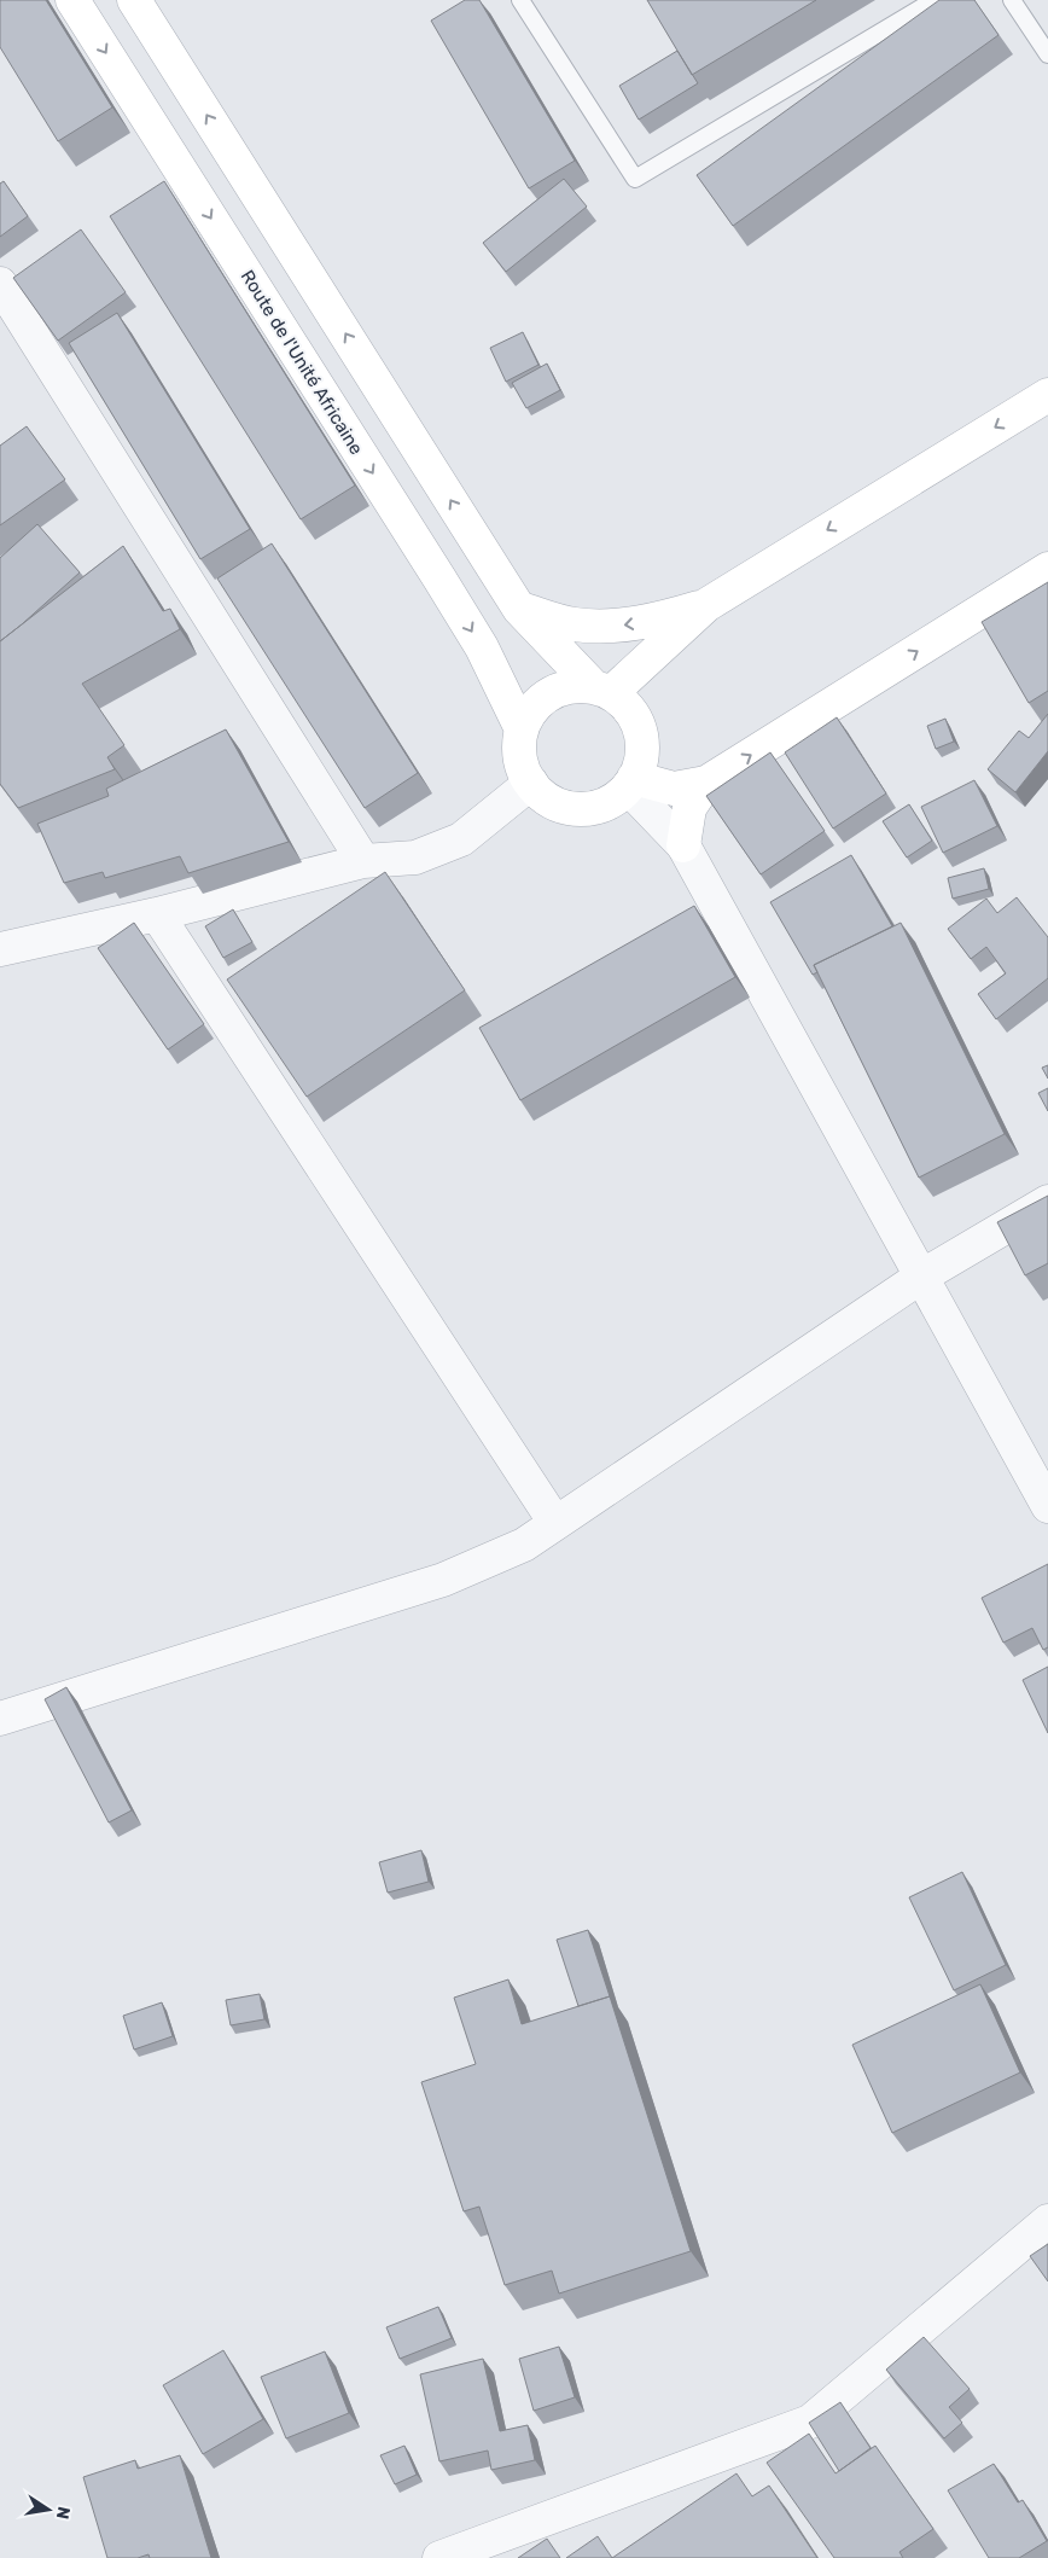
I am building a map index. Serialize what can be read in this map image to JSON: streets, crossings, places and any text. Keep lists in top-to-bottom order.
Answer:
{
  "streets": {
    "main road": ["Route de l'Unité Africaine"]
  },
  "north": "right"
}
